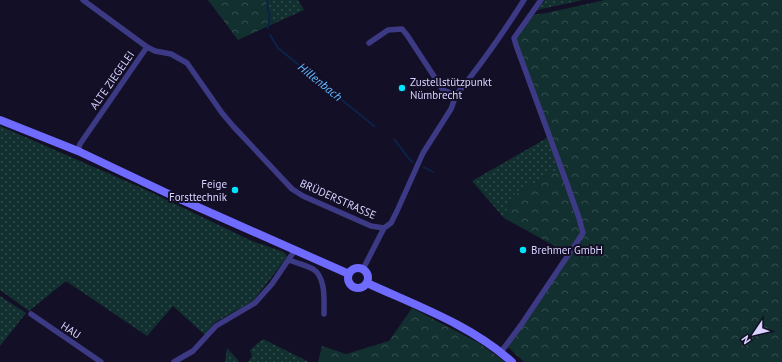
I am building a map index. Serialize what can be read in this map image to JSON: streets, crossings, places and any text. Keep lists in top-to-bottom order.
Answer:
{
  "streets": {
    "street": ["ALTE ZIEGELEI", "BRÜDERSTRASSE", "HAU"]
  },
  "crossings": [
    ["ALTE ZIEGELEI", "BRÜDERSTRASSE"]
  ],
  "water": ["Hillenbach"],
  "places": ["Zustellstützpunkt Nümbrecht", "Feige Forsttechnik", "Brehmer GmbH"],
  "north": "bottom left"
}
